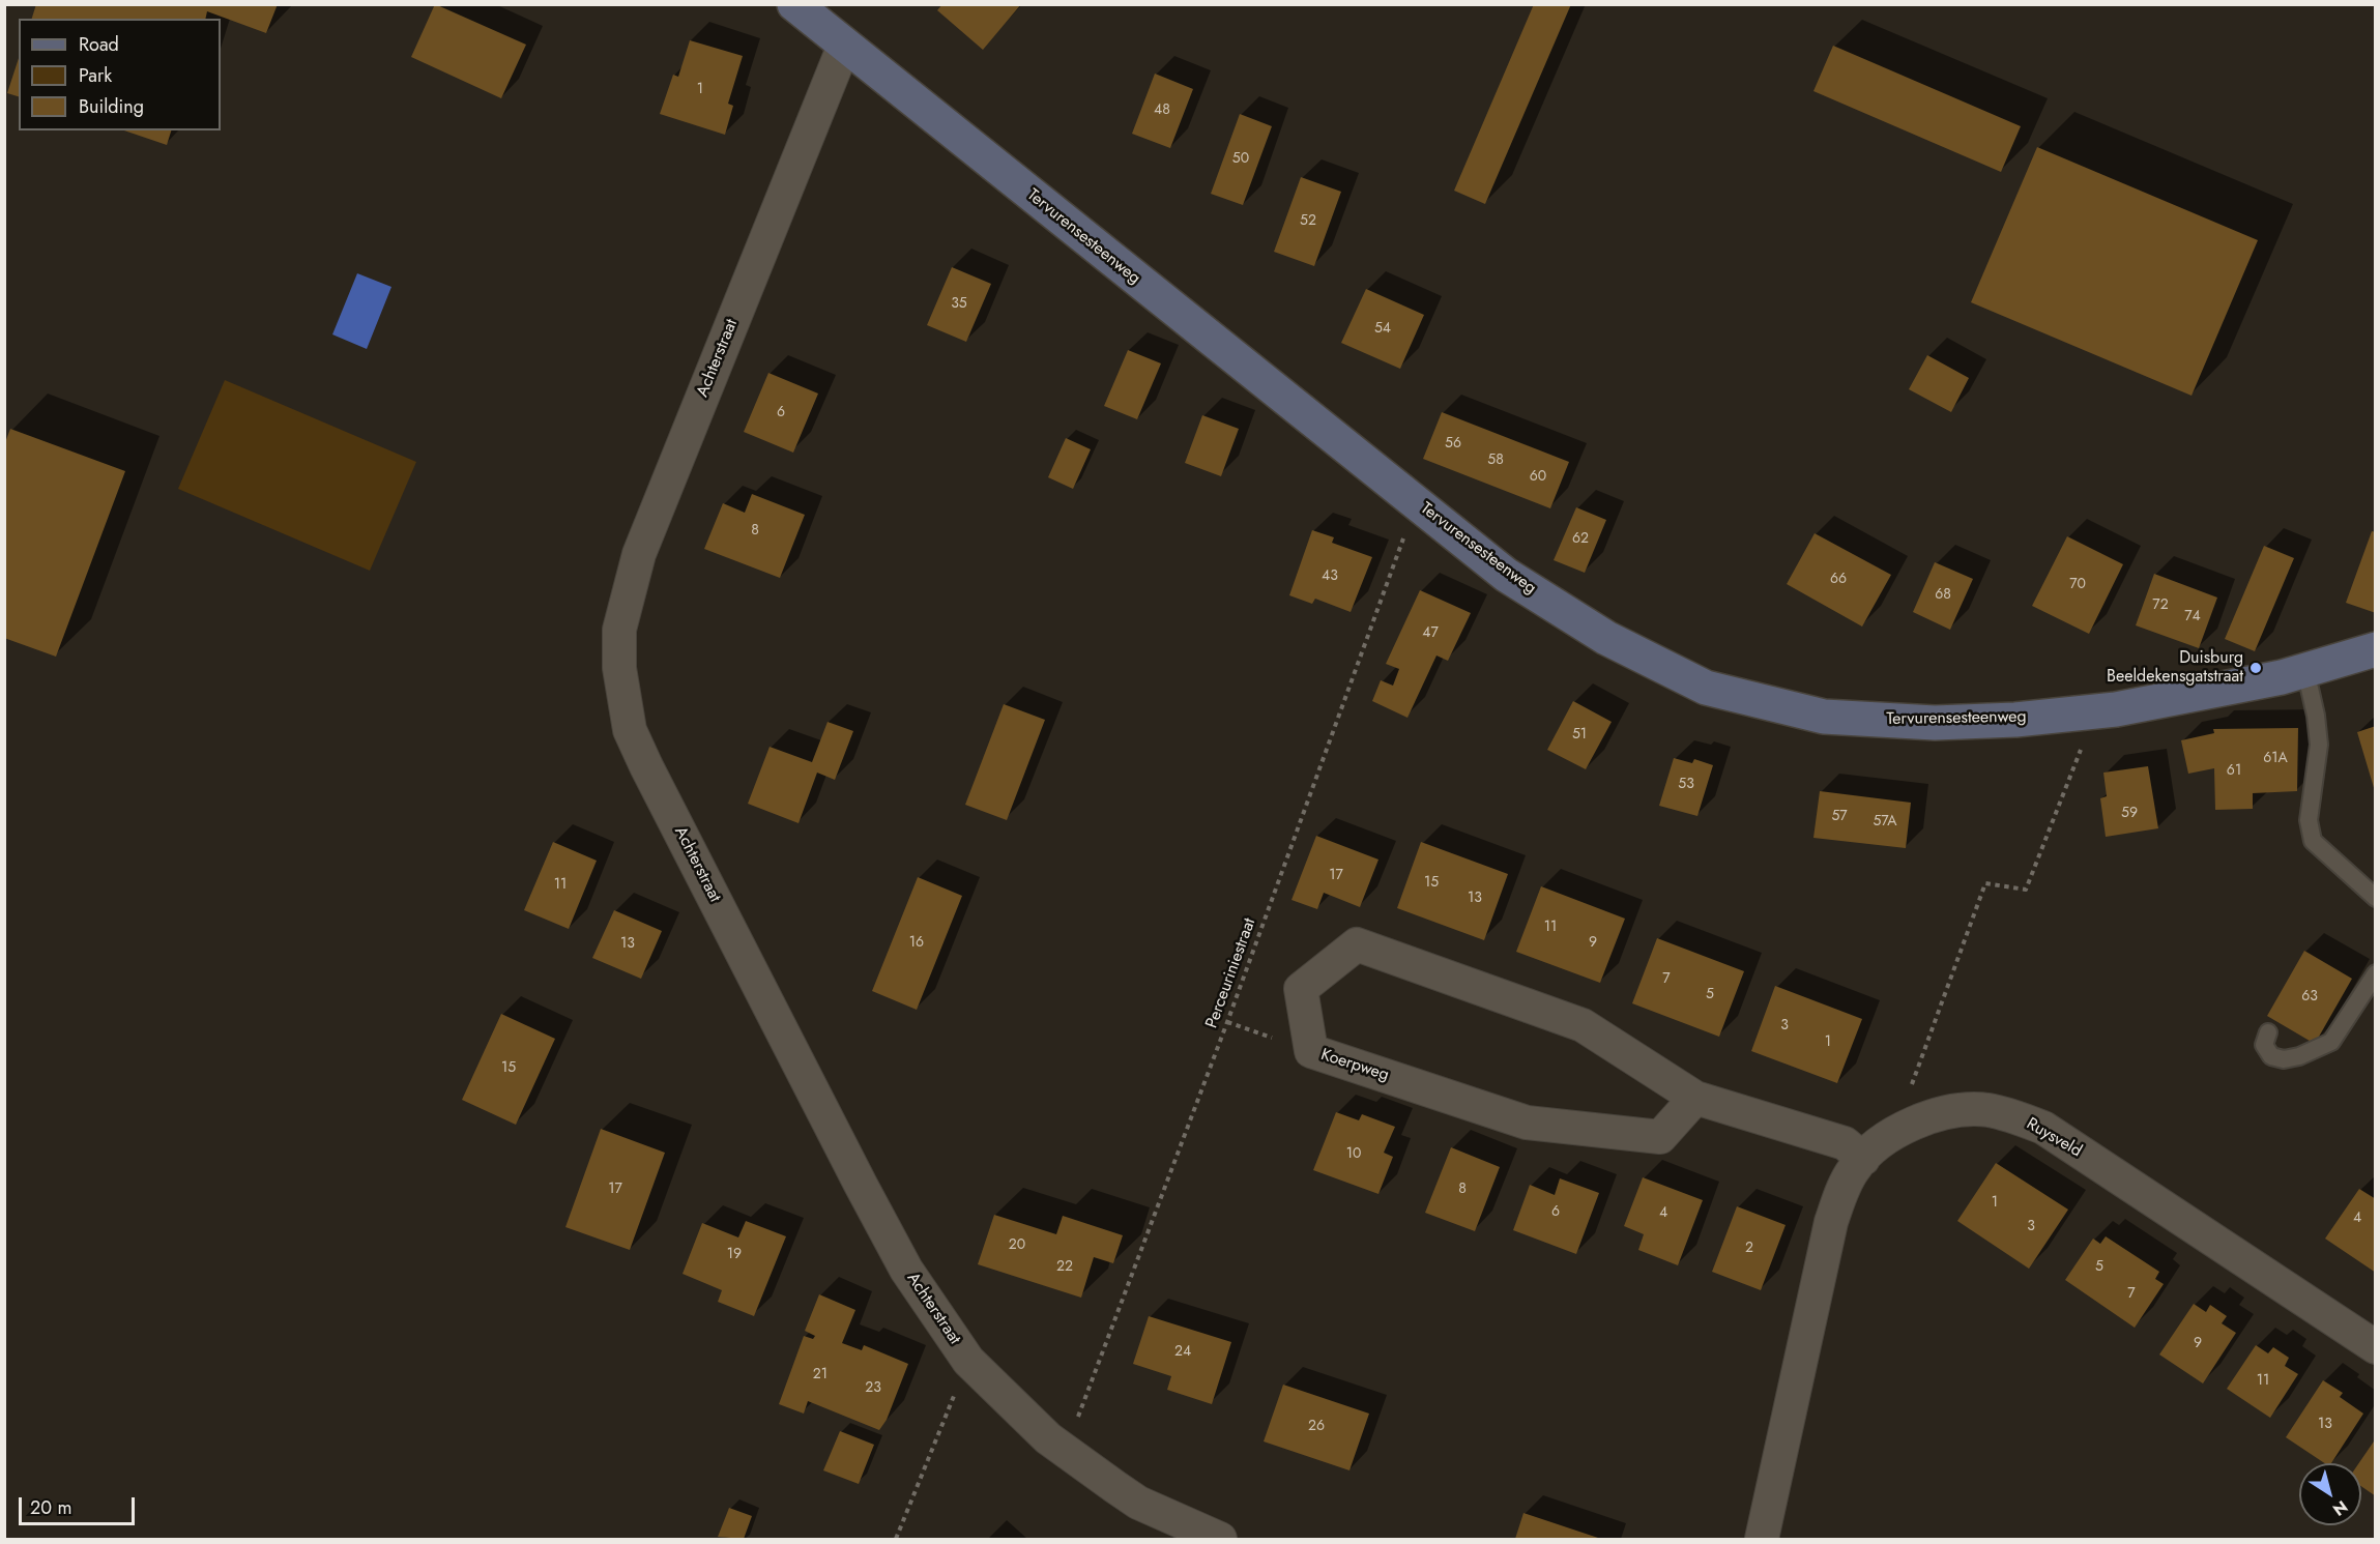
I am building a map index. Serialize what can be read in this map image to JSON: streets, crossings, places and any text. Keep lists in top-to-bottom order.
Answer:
{
  "streets": {
    "street": [
      "Tervurensesteenweg",
      "Achterstraat",
      "Koerpweg",
      "Ruysveld"
    ],
    "path": ["Perceuriniestraat"]
  },
  "crossings": [
    ["Tervurensesteenweg", "Achterstraat"],
    ["Tervurensesteenweg", "Perceuriniestraat"],
    ["Achterstraat", "Perceuriniestraat"],
    ["Koerpweg", "Ruysveld"]
  ],
  "places": ["Duisburg Beeldekensgatstraat"],
  "house_numbers": [
    "1",
    "48",
    "50",
    "52",
    "35",
    "54",
    "6",
    "56",
    "58",
    "60",
    "8",
    "62",
    "43",
    "66",
    "70",
    "68",
    "72",
    "74",
    "47",
    "51",
    "61A",
    "61",
    "53",
    "59",
    "57",
    "57A",
    "17",
    "15",
    "11",
    "13",
    "11",
    "16",
    "9",
    "13",
    "7",
    "5",
    "63",
    "3",
    "1",
    "15",
    "10",
    "17",
    "8",
    "1",
    "6",
    "4",
    "4",
    "3",
    "20",
    "2",
    "19",
    "22",
    "5",
    "7",
    "9",
    "24",
    "21",
    "11",
    "23",
    "13",
    "26"
  ],
  "legend": ["Road", "Park", "Building"],
  "scale_bar": "20 m",
  "north": "bottom right"
}
